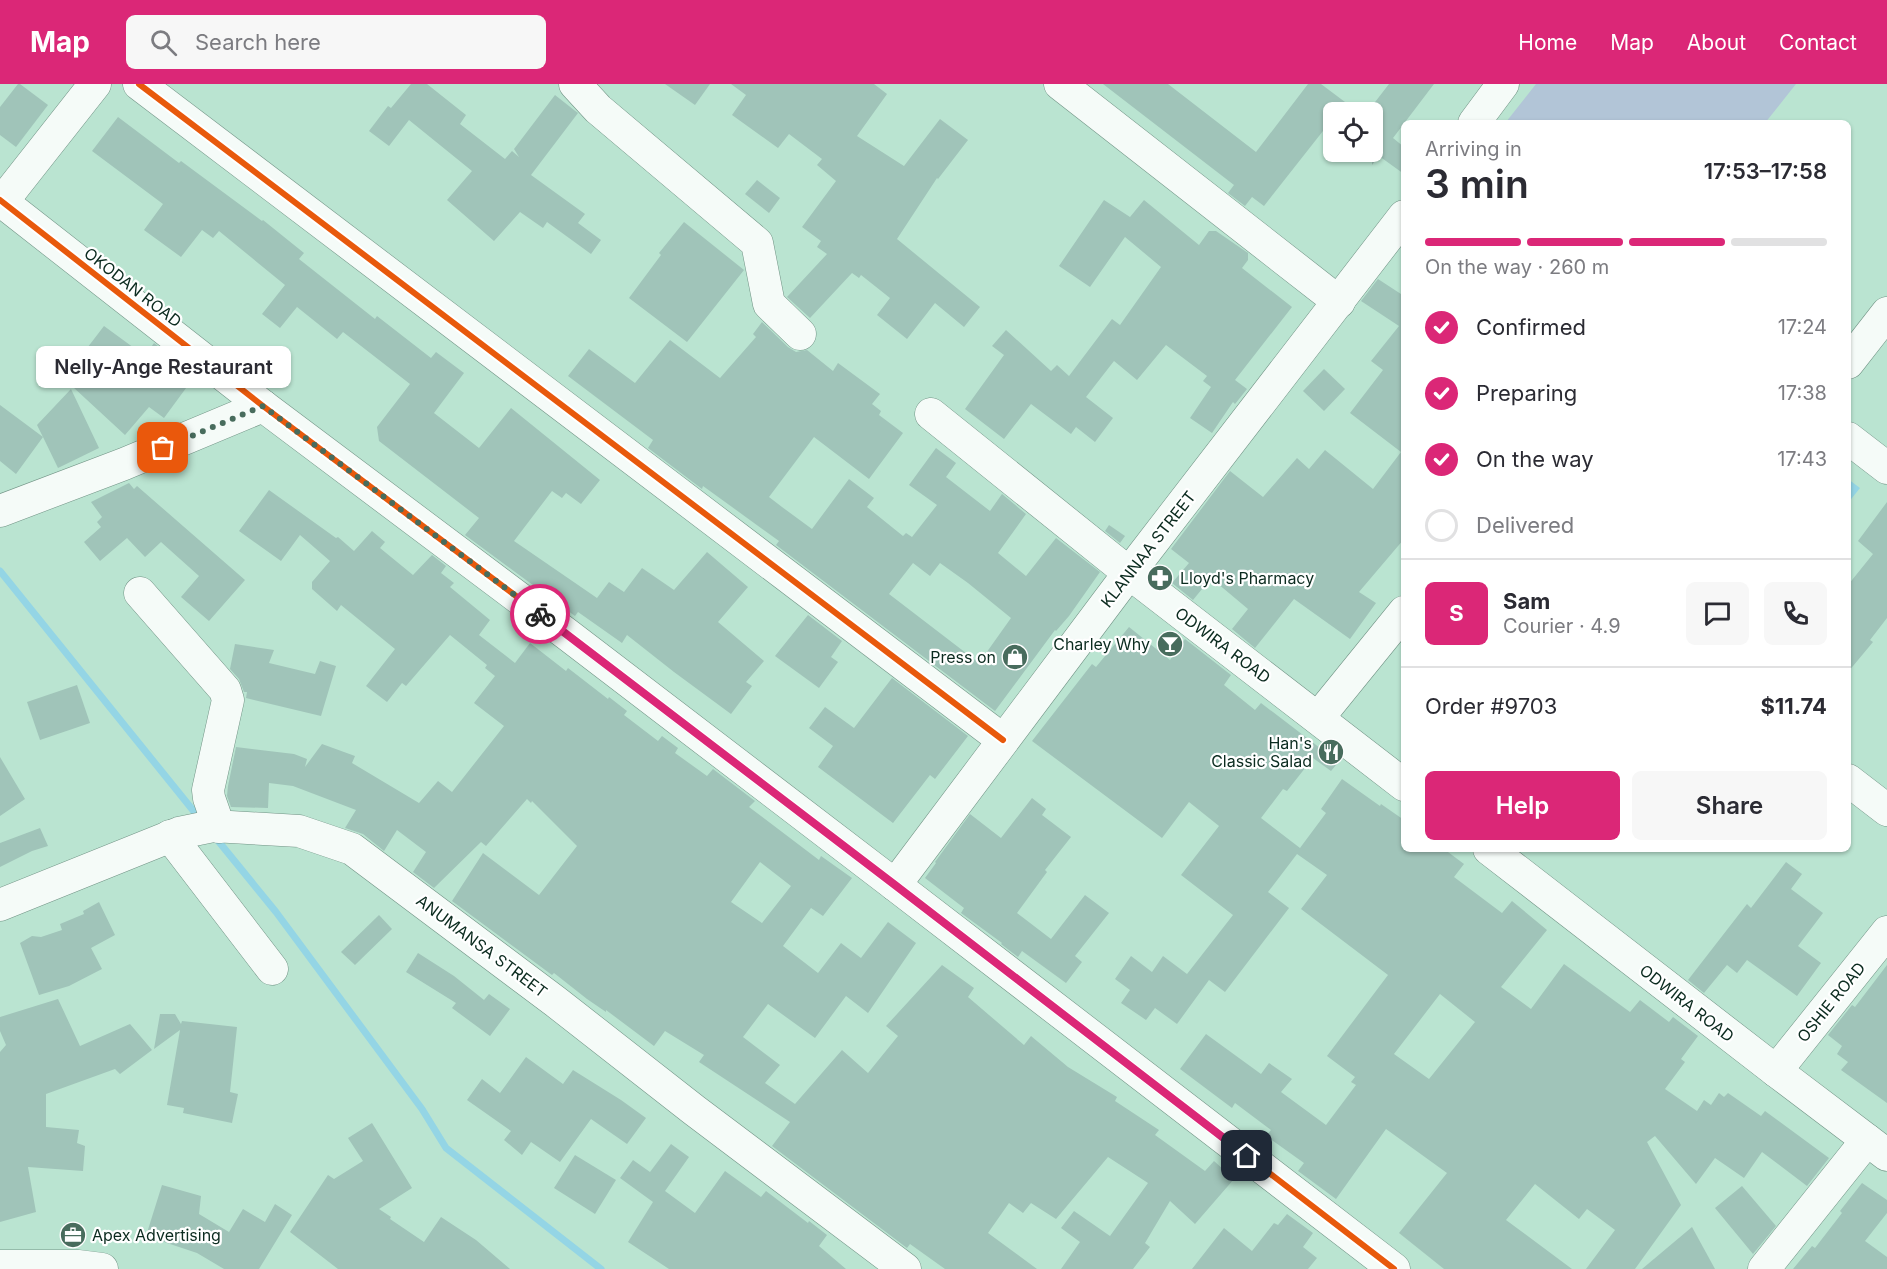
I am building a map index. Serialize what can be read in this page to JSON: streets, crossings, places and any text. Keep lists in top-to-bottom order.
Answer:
{
  "streets": {
    "street": [
      "OKODAN ROAD",
      "KLANNAA STREET",
      "ODWIRA ROAD",
      "ANUMANSA STREET",
      "OSHIE ROAD"
    ]
  },
  "crossings": [
    ["OKODAN ROAD", "KLANNAA STREET"],
    ["KLANNAA STREET", "ODWIRA ROAD"],
    ["ODWIRA ROAD", "OSHIE ROAD"]
  ],
  "places": {
    "other": ["Nelly-Ange Restaurant"],
    "pharmacy": ["Lloyd's Pharmacy"],
    "bar": ["Charley Why"],
    "shop": ["Press on"],
    "restaurant": ["Han's Classic Salad"],
    "office": ["Apex Advertising"]
  },
  "page": {
    "header": "Map",
    "search": "Search here",
    "nav": [
      "Home",
      "Map",
      "About",
      "Contact"
    ],
    "heading": ["3 min", "Arriving in", "17:53–17:58"],
    "panel": [
      "Sam",
      "Courier · 4.9",
      "Order #9703",
      "$11.74"
    ],
    "bar": "On the way · 260 m",
    "list": [
      ["Confirmed", "17:24"],
      ["Preparing", "17:38"],
      ["On the way", "17:43"],
      "Delivered"
    ],
    "bubble": "Nelly-Ange Restaurant",
    "round": "S",
    "buttons": ["Help", "Share"]
  }
}
